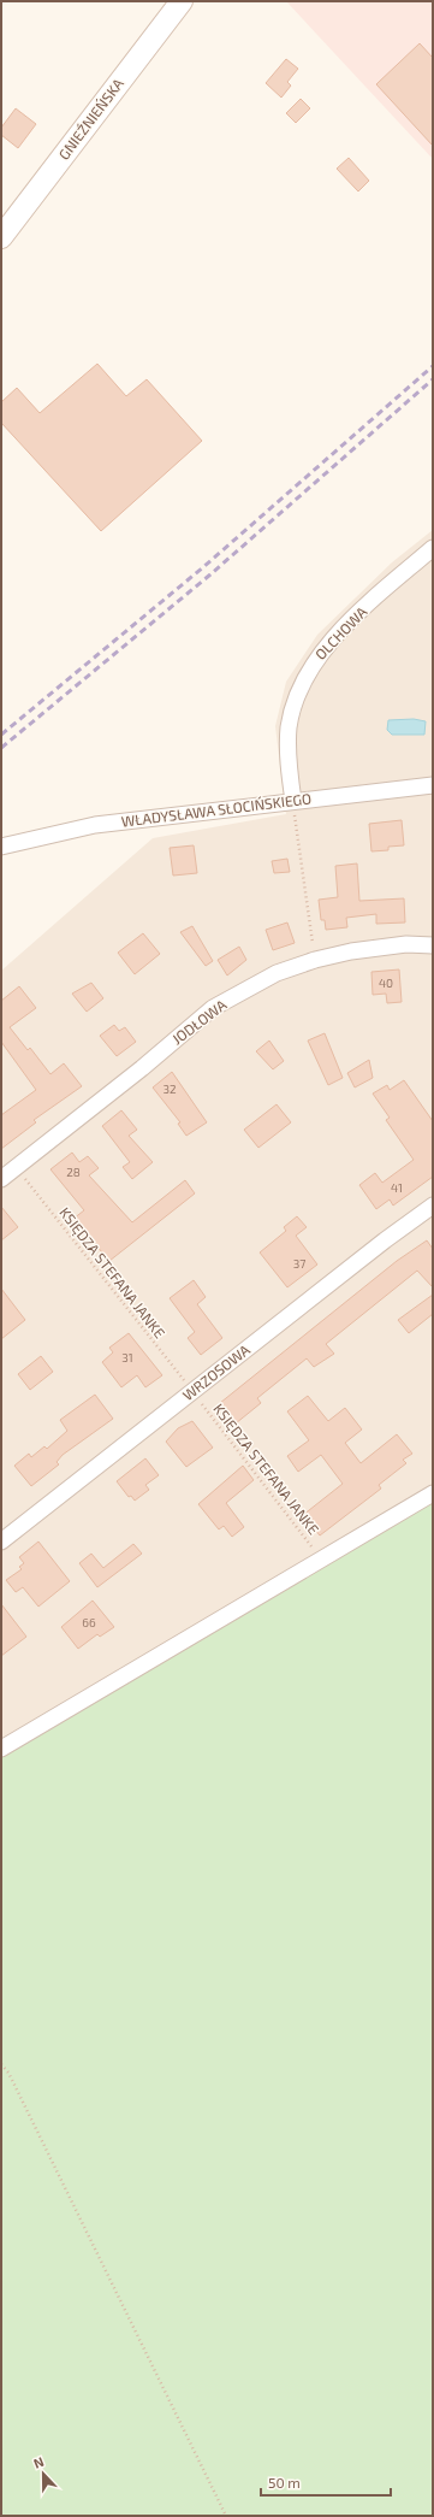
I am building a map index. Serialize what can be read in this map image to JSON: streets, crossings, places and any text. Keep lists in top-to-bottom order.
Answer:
{
  "streets": {
    "main road": ["GNIEŹNIEŃSKA"],
    "street": [
      "OLCHOWA",
      "WŁADYSŁAWA SŁOCIŃSKIEGO",
      "JODŁOWA",
      "WRZOSOWA"
    ],
    "path": ["KSIĘDZA STEFANA JANKE"]
  },
  "crossings": [
    ["OLCHOWA", "WŁADYSŁAWA SŁOCIŃSKIEGO"],
    ["JODŁOWA", "KSIĘDZA STEFANA JANKE"],
    ["KSIĘDZA STEFANA JANKE", "WRZOSOWA"]
  ],
  "house_numbers": [
    "40",
    "32",
    "28",
    "41",
    "37",
    "31",
    "66"
  ],
  "scale_bar": "50 m",
  "north": "top"
}
